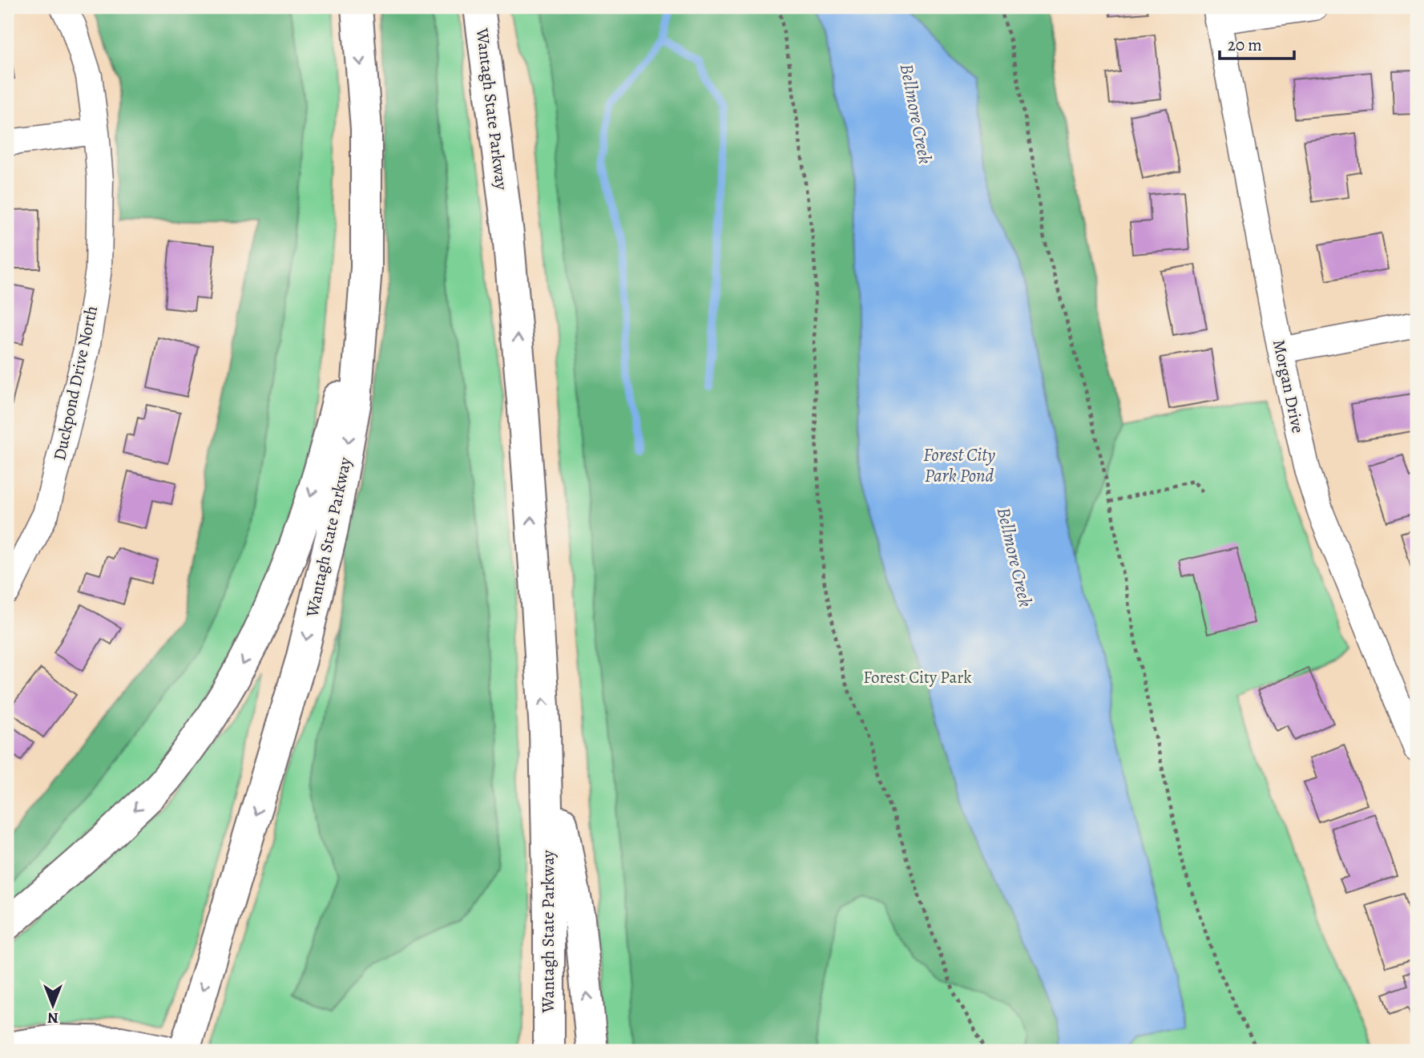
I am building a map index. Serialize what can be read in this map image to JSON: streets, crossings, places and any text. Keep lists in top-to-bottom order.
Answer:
{
  "streets": {
    "highway": ["Wantagh State Parkway"],
    "street": ["Duckpond Drive North", "Morgan Drive"]
  },
  "water": ["Bellmore Creek", "Forest City Park Pond"],
  "parks": ["Forest City Park"],
  "scale_bar": "20 m",
  "north": "bottom"
}
